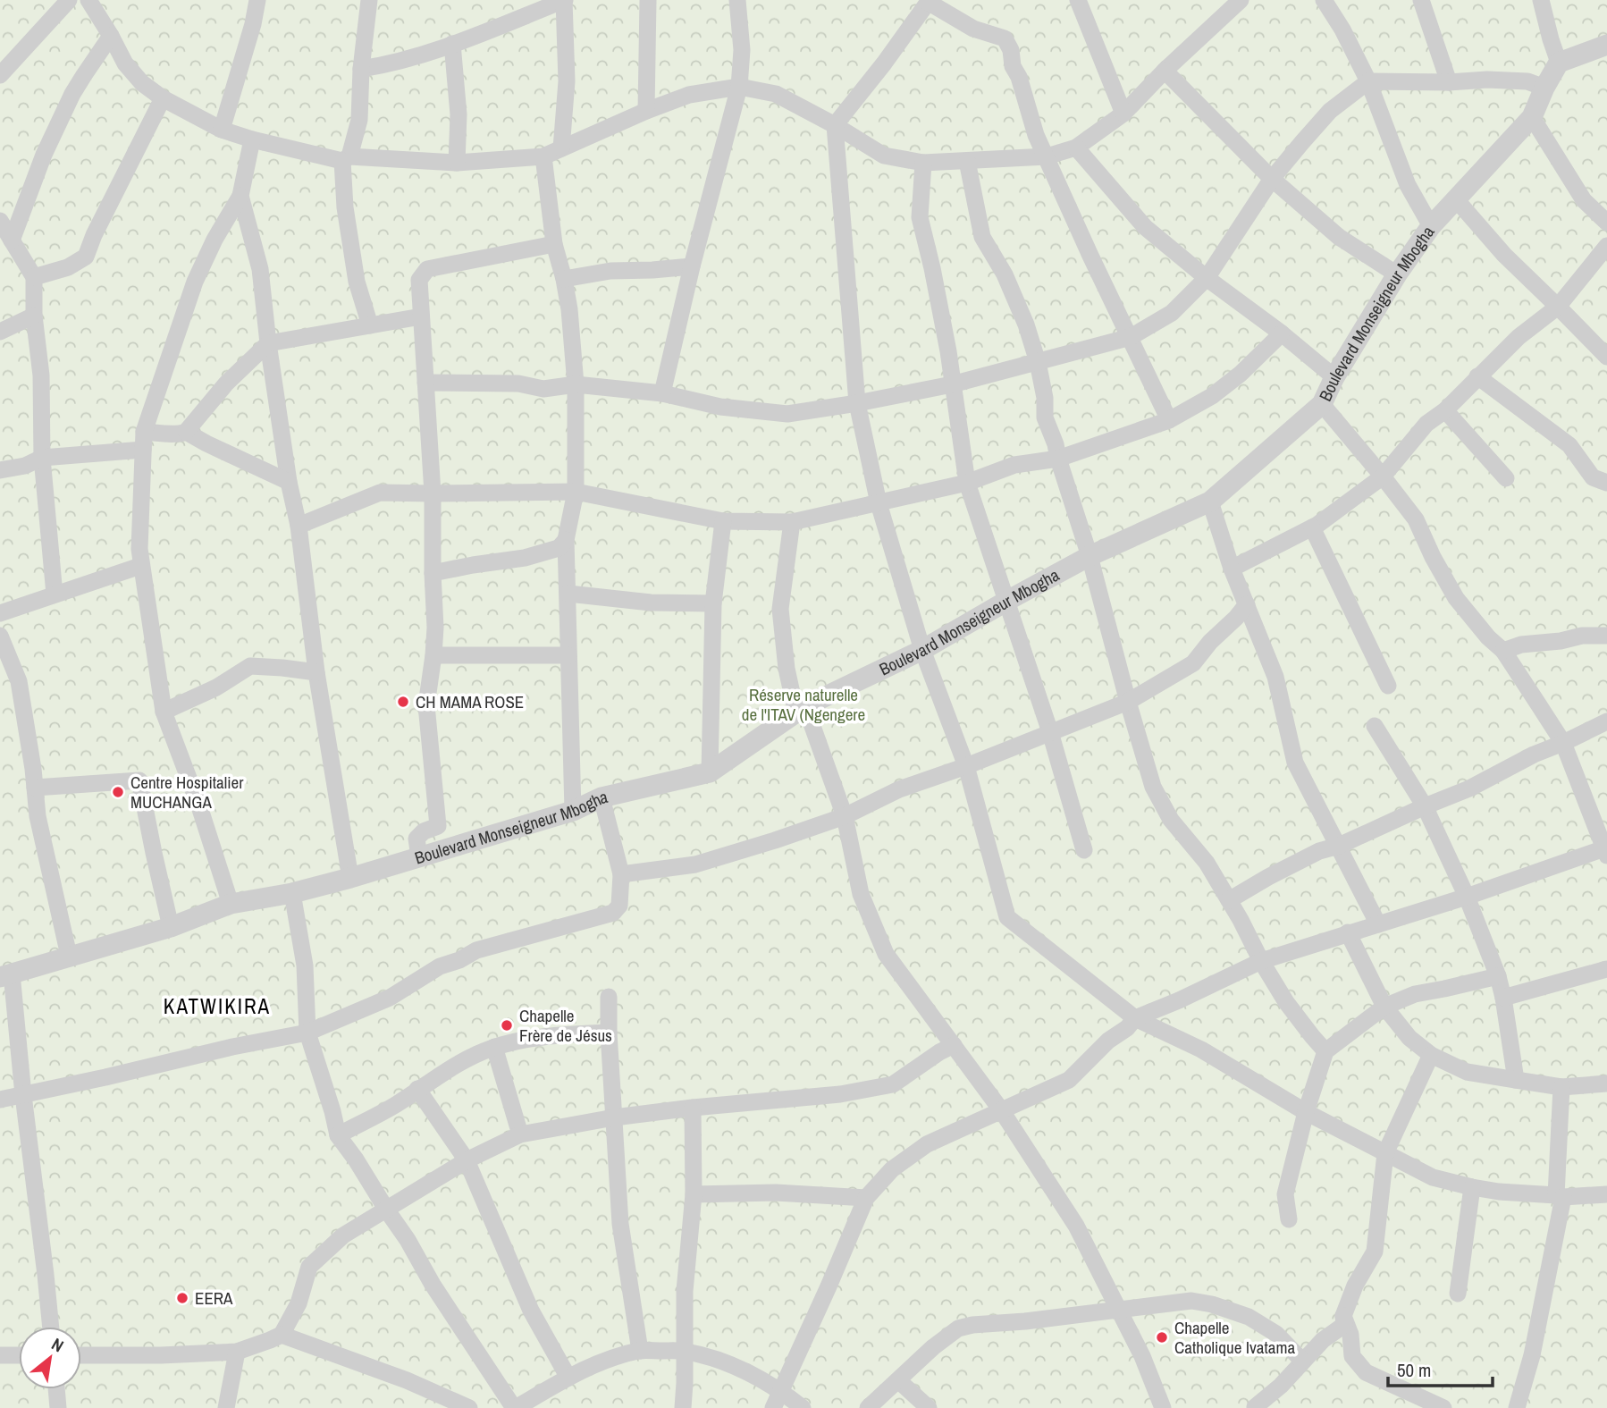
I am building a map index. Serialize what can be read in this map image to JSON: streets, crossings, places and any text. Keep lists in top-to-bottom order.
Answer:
{
  "streets": {
    "street": ["Boulevard Monseigneur Mbogha"]
  },
  "districts": ["KATWIKIRA"],
  "parks": ["Réserve naturelle de l'ITAV (Ngengere"],
  "places": [
    "CH MAMA ROSE",
    "Centre Hospitalier MUCHANGA",
    "Chapelle Frère de Jésus",
    "EERA",
    "Chapelle Catholique Ivatama"
  ],
  "scale_bar": "50 m",
  "north": "top right"
}
